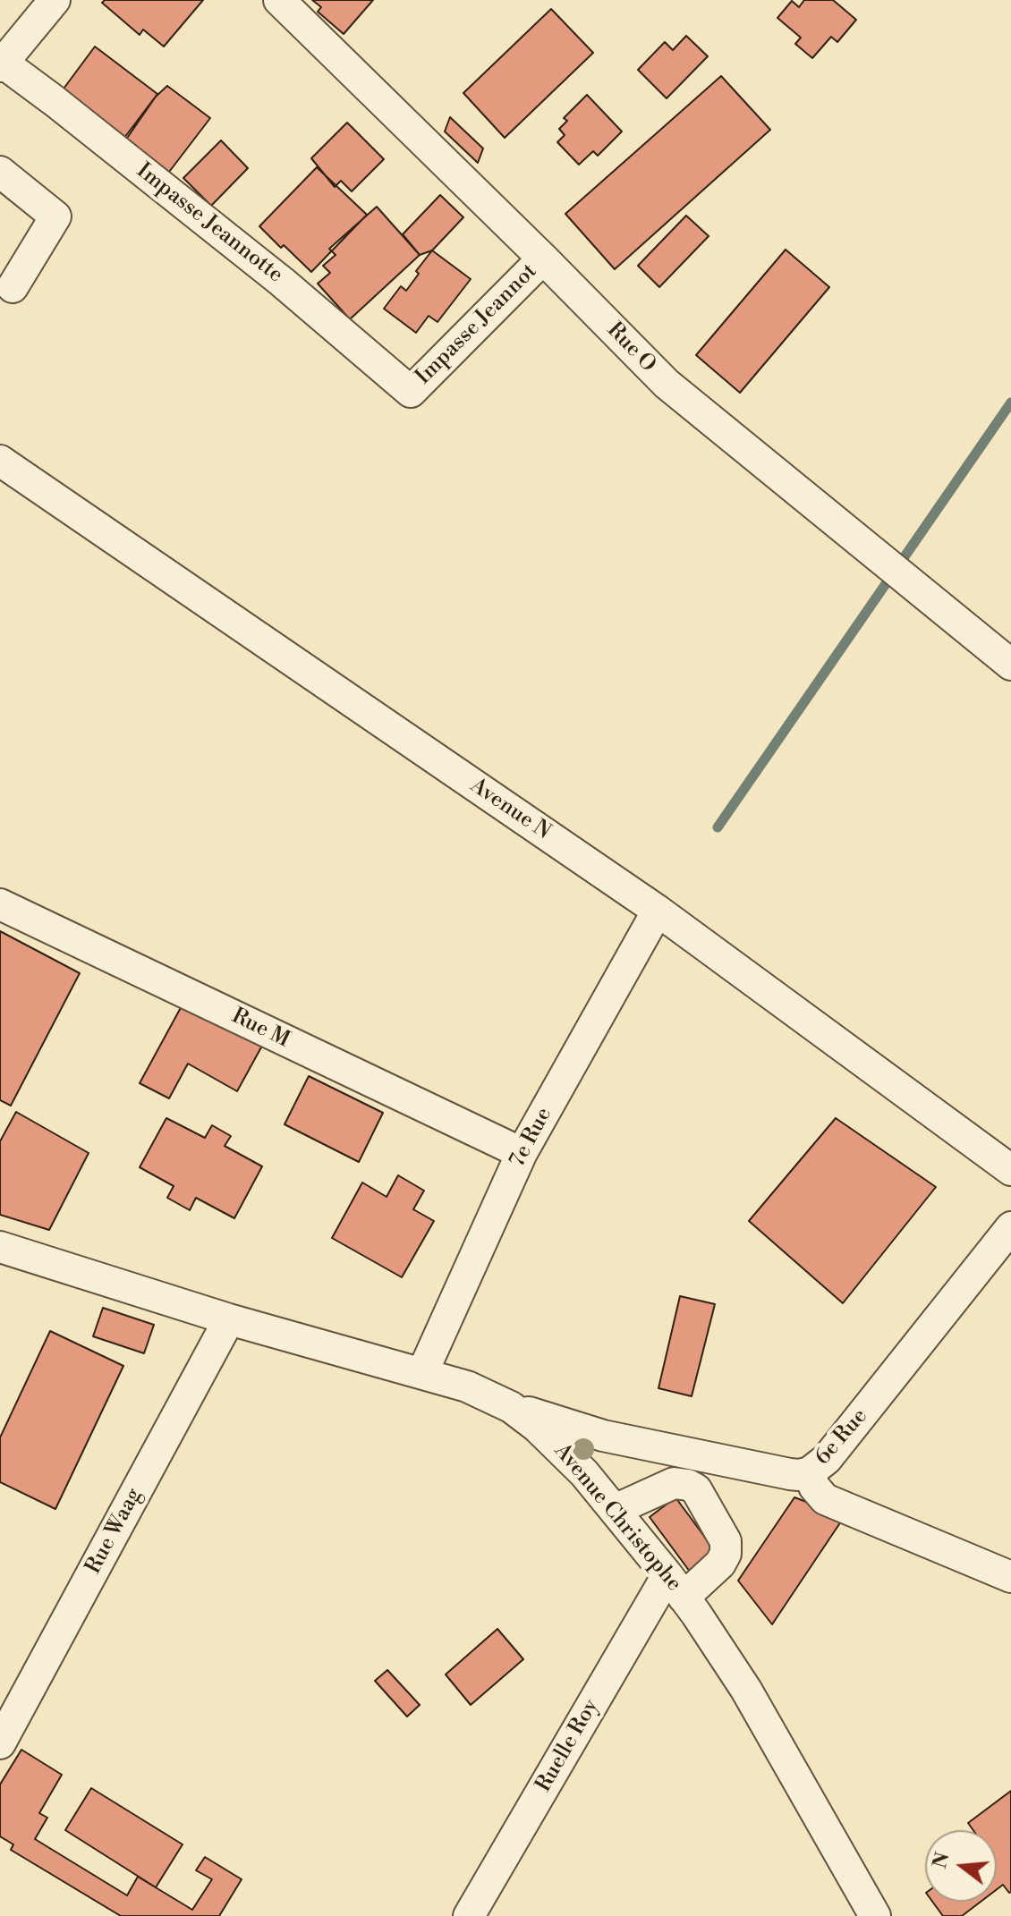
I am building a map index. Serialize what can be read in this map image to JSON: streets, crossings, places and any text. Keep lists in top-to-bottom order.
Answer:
{
  "streets": {
    "street": [
      "Impasse Jeannotte",
      "Impasse Jeannot",
      "Rue O",
      "Avenue N",
      "Rue M",
      "7e Rue",
      "6e Rue",
      "Avenue Christophe",
      "Rue Waag",
      "Ruelle Roy"
    ]
  },
  "crossings": [
    ["Impasse Jeannotte", "Impasse Jeannot"],
    ["Impasse Jeannot", "Rue O"],
    ["Avenue N", "7e Rue"],
    ["Rue M", "7e Rue"],
    ["7e Rue", "Avenue Christophe"],
    ["6e Rue", "Avenue Christophe"],
    ["Avenue Christophe", "Rue Waag"],
    ["Avenue Christophe", "Ruelle Roy"]
  ],
  "north": "left"
}
